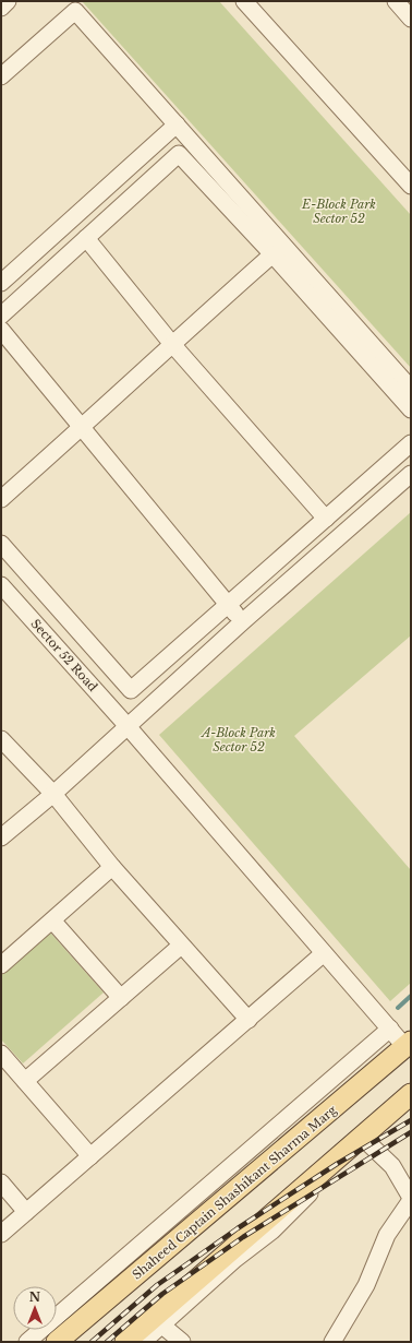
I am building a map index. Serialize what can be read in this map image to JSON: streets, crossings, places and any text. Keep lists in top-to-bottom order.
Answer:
{
  "streets": {
    "main road": ["Shaheed Captain Shashikant Sharma Marg"],
    "street": ["Sector 52 Road"]
  },
  "crossings": [
    ["Sector 52 Road", "Shaheed Captain Shashikant Sharma Marg"]
  ],
  "parks": ["E-Block Park Sector 52", "A-Block Park Sector 52"],
  "north": "top"
}
